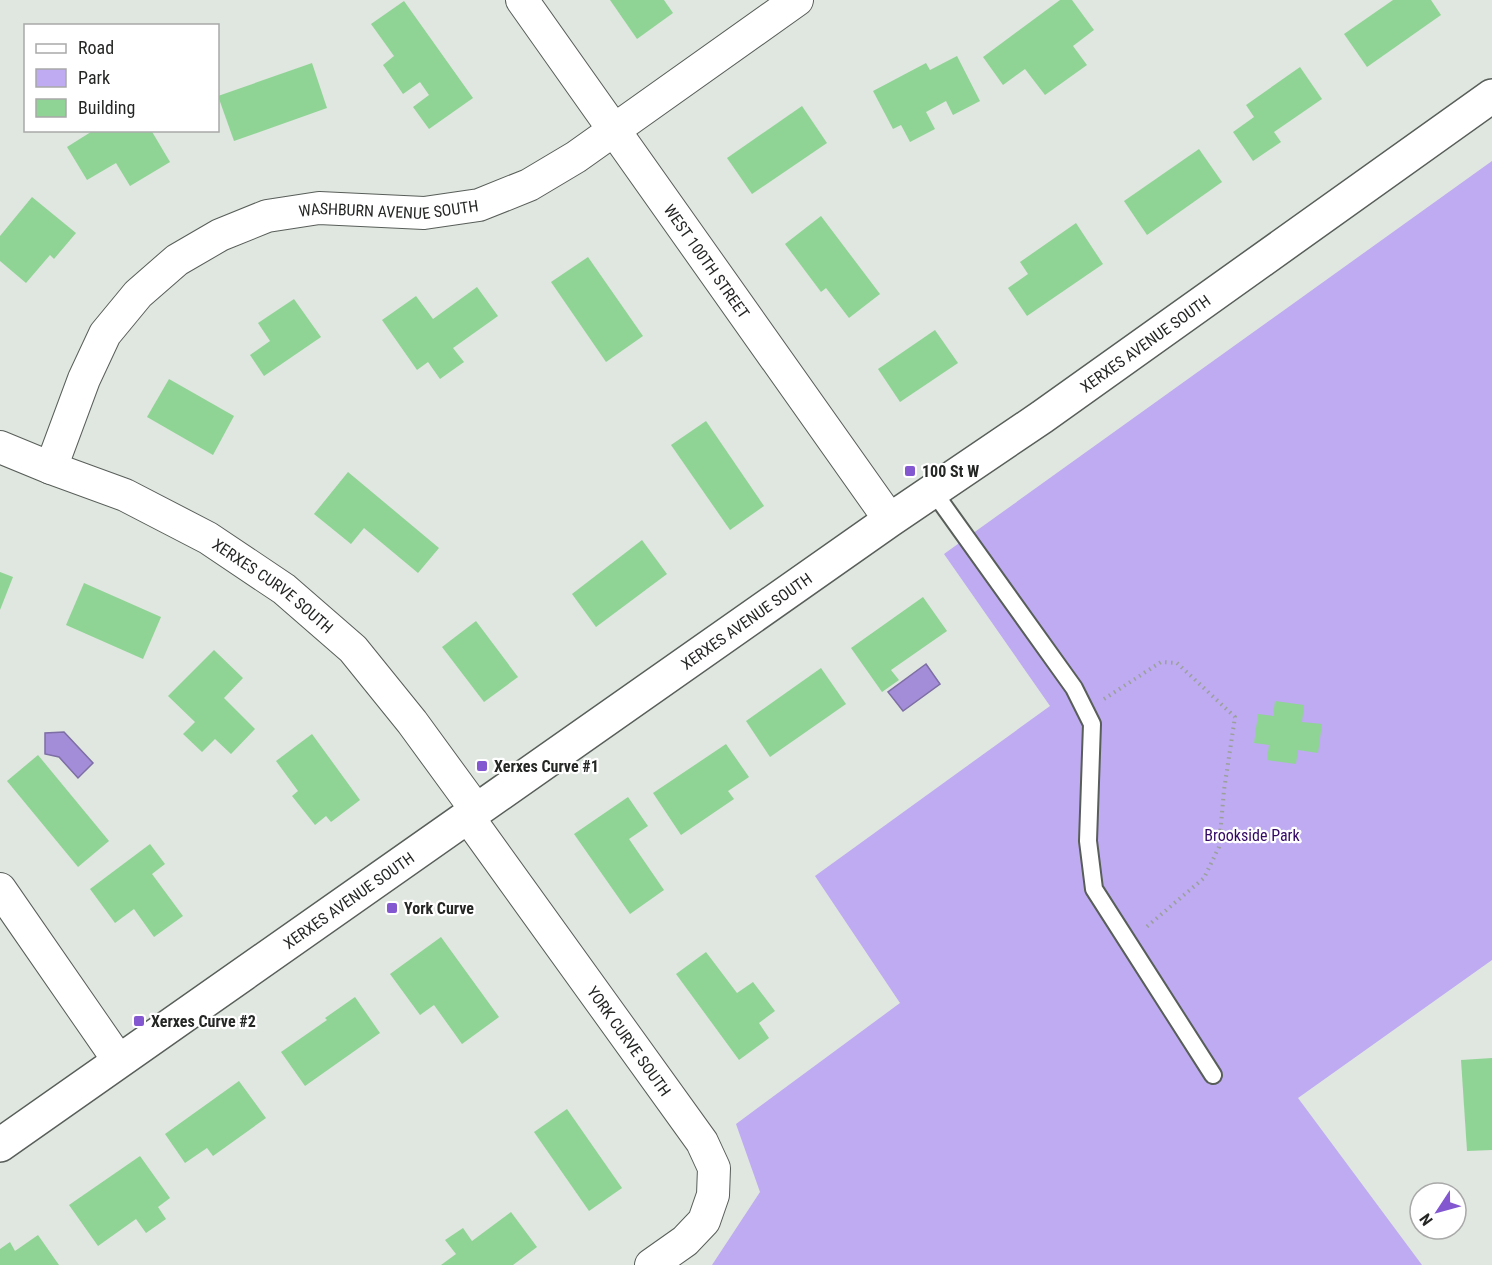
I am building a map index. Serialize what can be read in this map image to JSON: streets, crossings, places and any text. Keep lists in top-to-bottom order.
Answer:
{
  "streets": {
    "street": [
      "WASHBURN AVENUE SOUTH",
      "WEST 100TH STREET",
      "XERXES AVENUE SOUTH",
      "XERXES CURVE SOUTH",
      "YORK CURVE SOUTH"
    ]
  },
  "crossings": [
    ["WASHBURN AVENUE SOUTH", "WEST 100TH STREET"],
    ["WASHBURN AVENUE SOUTH", "XERXES CURVE SOUTH"],
    ["WEST 100TH STREET", "XERXES AVENUE SOUTH"],
    ["XERXES AVENUE SOUTH", "XERXES CURVE SOUTH"],
    ["XERXES AVENUE SOUTH", "YORK CURVE SOUTH"],
    ["XERXES CURVE SOUTH", "YORK CURVE SOUTH"]
  ],
  "parks": ["Brookside Park"],
  "places": {
    "transit": [
      "100 St W",
      "Xerxes Curve #1",
      "York Curve",
      "Xerxes Curve #2"
    ]
  },
  "legend": ["Road", "Park", "Building"],
  "north": "bottom left"
}
